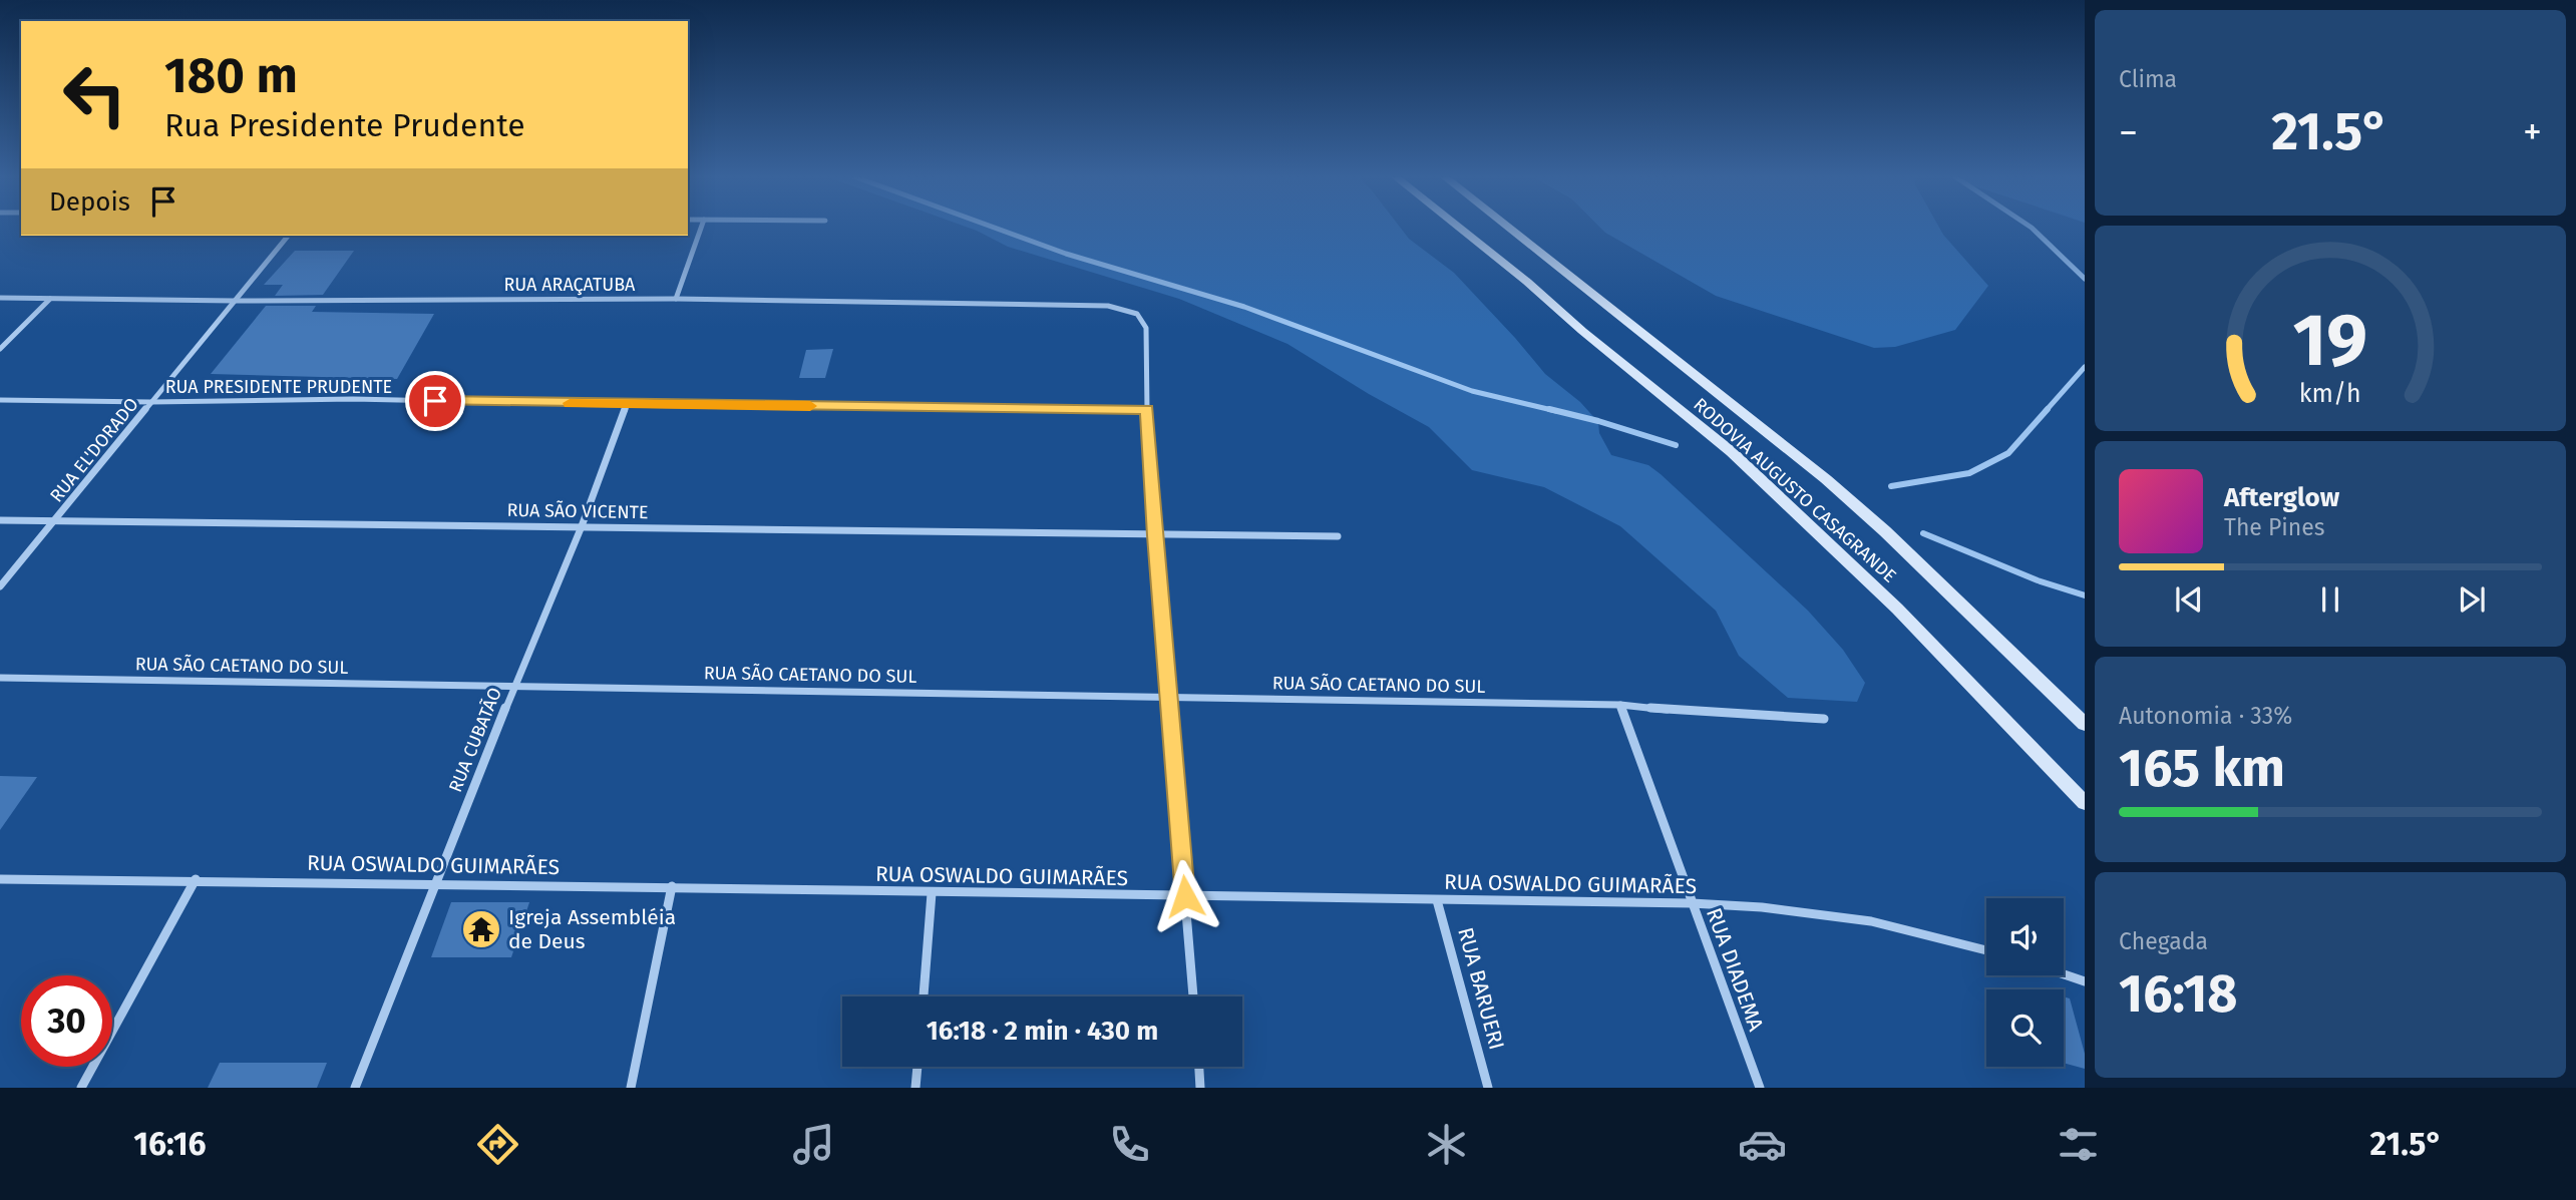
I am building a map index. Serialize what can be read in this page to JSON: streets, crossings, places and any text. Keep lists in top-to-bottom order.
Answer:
{
  "streets": {
    "main road": ["RODOVIA AUGUSTO CASAGRANDE"],
    "street": [
      "RUA ARAÇATUBA",
      "RUA PRESIDENTE PRUDENTE",
      "RUA EL'DORADO",
      "RUA SÃO VICENTE",
      "RUA SÃO CAETANO DO SUL",
      "RUA CUBATÃO",
      "RUA OSWALDO GUIMARÃES",
      "RUA DIADEMA",
      "RUA BARUERI"
    ]
  },
  "crossings": [
    ["RUA ARAÇATUBA", "RUA PRESIDENTE PRUDENTE"],
    ["RUA ARAÇATUBA", "RUA EL'DORADO"],
    ["RUA PRESIDENTE PRUDENTE", "RUA EL'DORADO"],
    ["RUA PRESIDENTE PRUDENTE", "RUA CUBATÃO"],
    ["RUA EL'DORADO", "RUA SÃO VICENTE"],
    ["RUA SÃO VICENTE", "RUA CUBATÃO"],
    ["RUA SÃO CAETANO DO SUL", "RUA CUBATÃO"],
    ["RUA SÃO CAETANO DO SUL", "RUA DIADEMA"],
    ["RUA CUBATÃO", "RUA OSWALDO GUIMARÃES"],
    ["RUA OSWALDO GUIMARÃES", "RUA DIADEMA"],
    ["RUA OSWALDO GUIMARÃES", "RUA BARUERI"]
  ],
  "places": {
    "temple": ["Igreja Assembléia de Deus"]
  },
  "page": {
    "tile": [
      "Clima",
      ["Autonomia · 33%", "165 km"],
      ["Chegada", "16:18"]
    ],
    "turn": ["180 m", "Rua Presidente Prudente"],
    "heat": ["−", "21.5°", "+"],
    "then": "Depois",
    "song": ["Afterglow", "The Pines"],
    "limit": "30",
    "trip": "16:18 · 2 min · 430 m",
    "tabs": ["16:16", "21.5°"],
    "gauge": ["19", "km/h"]
  }
}
